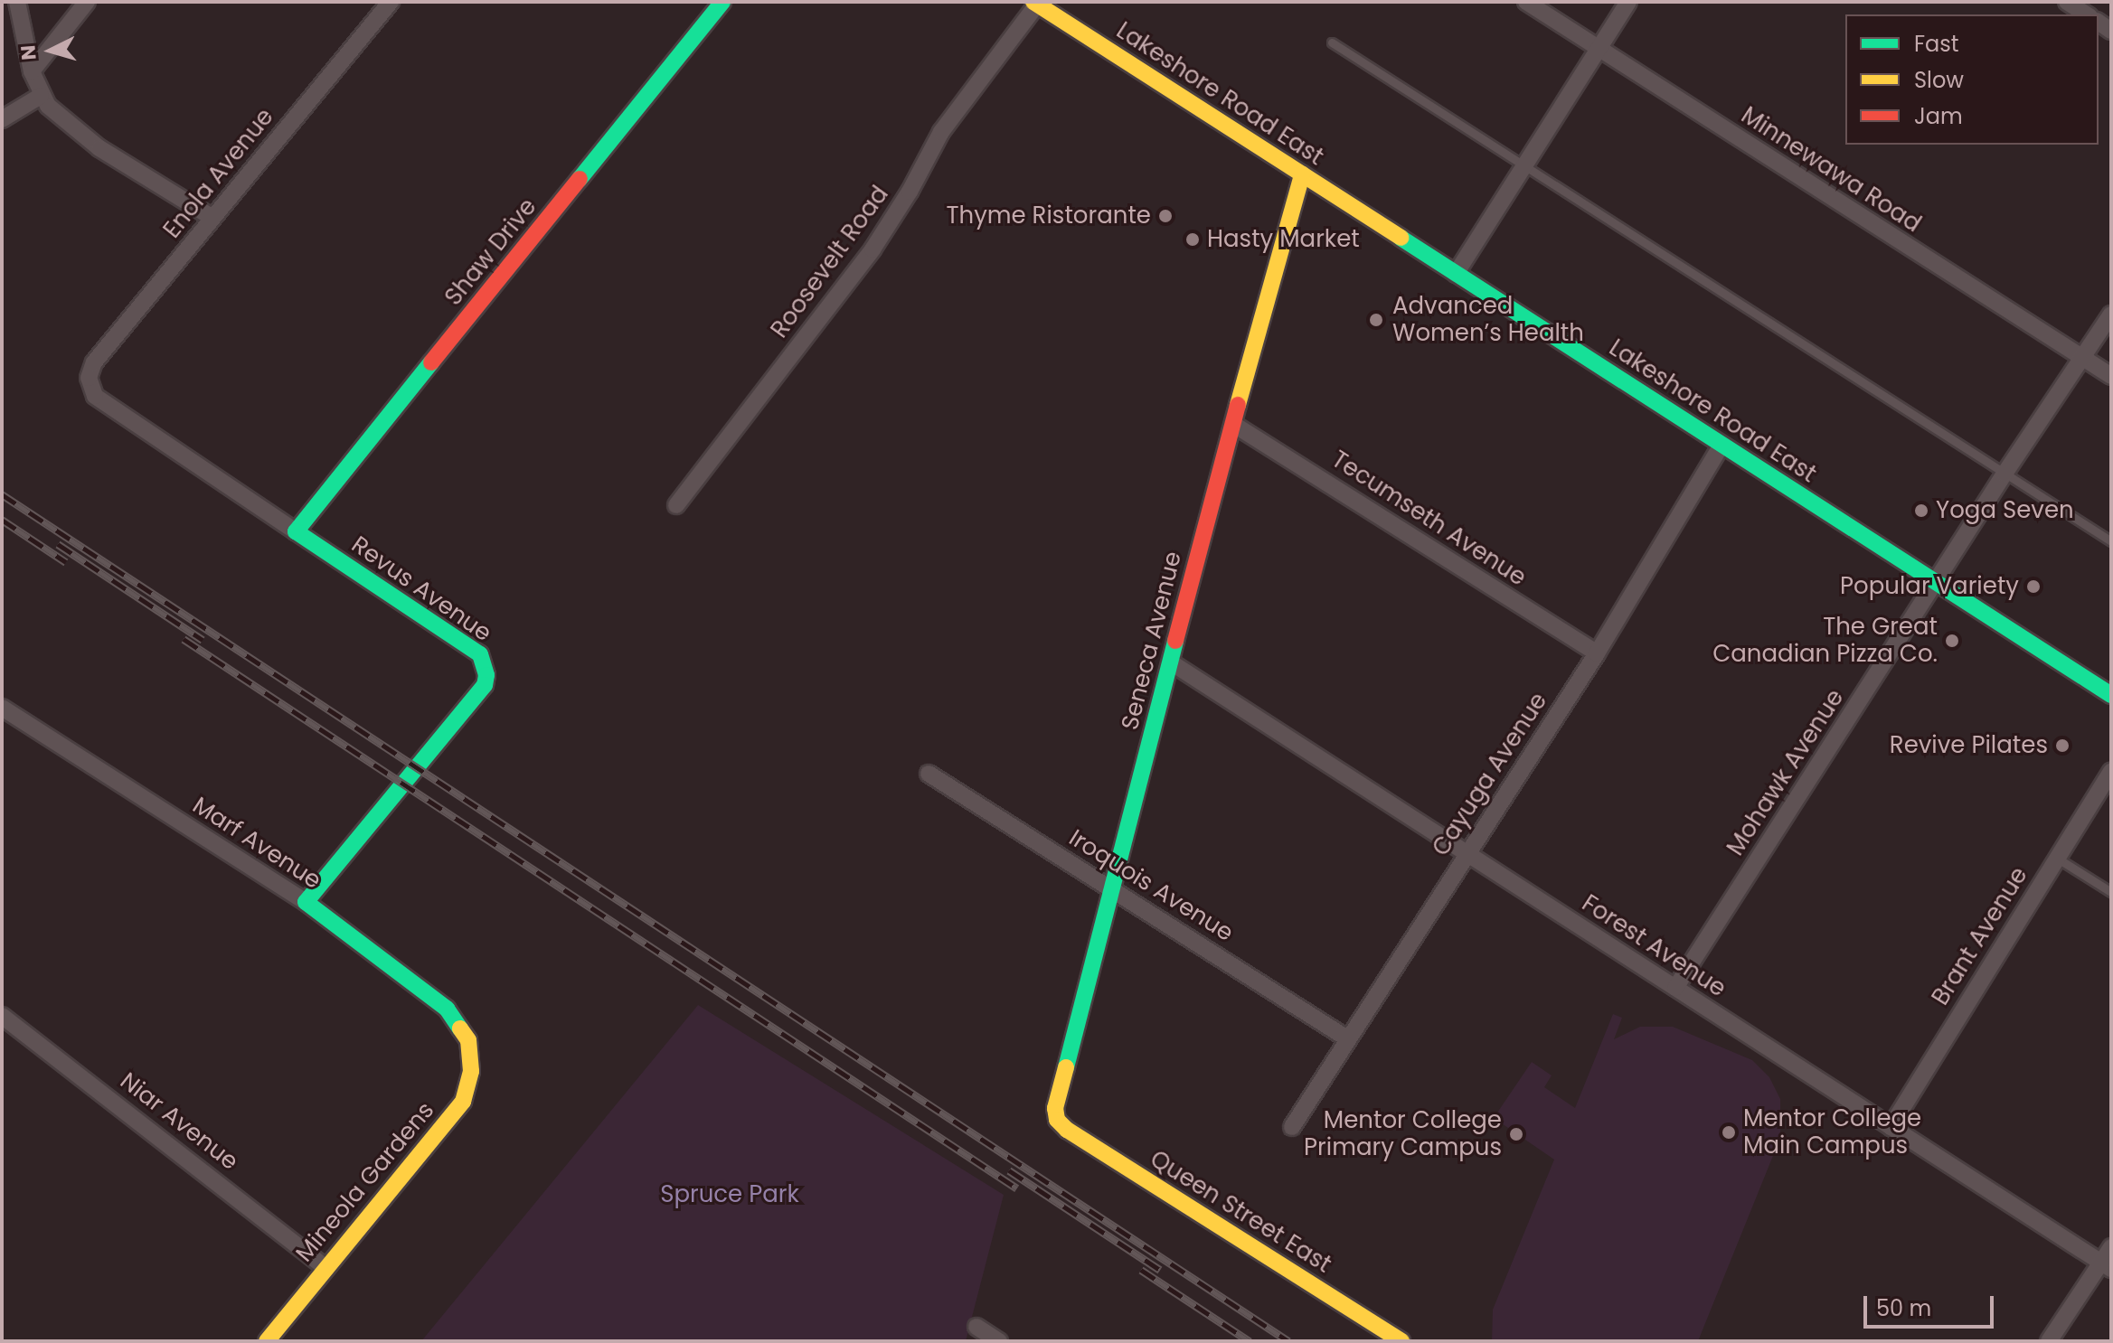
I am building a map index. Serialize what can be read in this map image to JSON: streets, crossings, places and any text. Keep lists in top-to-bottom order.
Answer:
{
  "streets": {
    "street": [
      "Lakeshore Road East",
      "Minnewawa Road",
      "Enola Avenue",
      "Shaw Drive",
      "Roosevelt Road",
      "Tecumseth Avenue",
      "Revus Avenue",
      "Seneca Avenue",
      "Mohawk Avenue",
      "Cayuga Avenue",
      "Marf Avenue",
      "Iroquois Avenue",
      "Brant Avenue",
      "Forest Avenue",
      "Niar Avenue",
      "Mineola Gardens",
      "Queen Street East"
    ]
  },
  "crossings": [
    ["Lakeshore Road East", "Roosevelt Road"],
    ["Lakeshore Road East", "Seneca Avenue"],
    ["Lakeshore Road East", "Mohawk Avenue"],
    ["Lakeshore Road East", "Cayuga Avenue"],
    ["Minnewawa Road", "Mohawk Avenue"],
    ["Enola Avenue", "Revus Avenue"],
    ["Shaw Drive", "Revus Avenue"],
    ["Tecumseth Avenue", "Seneca Avenue"],
    ["Tecumseth Avenue", "Cayuga Avenue"],
    ["Revus Avenue", "Marf Avenue"],
    ["Seneca Avenue", "Iroquois Avenue"],
    ["Seneca Avenue", "Forest Avenue"],
    ["Seneca Avenue", "Queen Street East"],
    ["Mohawk Avenue", "Forest Avenue"],
    ["Cayuga Avenue", "Iroquois Avenue"],
    ["Cayuga Avenue", "Forest Avenue"],
    ["Marf Avenue", "Mineola Gardens"],
    ["Brant Avenue", "Forest Avenue"],
    ["Niar Avenue", "Mineola Gardens"]
  ],
  "parks": ["Spruce Park"],
  "places": [
    "Thyme Ristorante",
    "Hasty Market",
    "Advanced Women’s Health",
    "Yoga Seven",
    "Popular Variety",
    "The Great Canadian Pizza Co.",
    "Revive Pilates",
    "Mentor College Main Campus",
    "Mentor College Primary Campus"
  ],
  "legend": ["Fast", "Slow", "Jam"],
  "scale_bar": "50 m",
  "north": "left"
}
